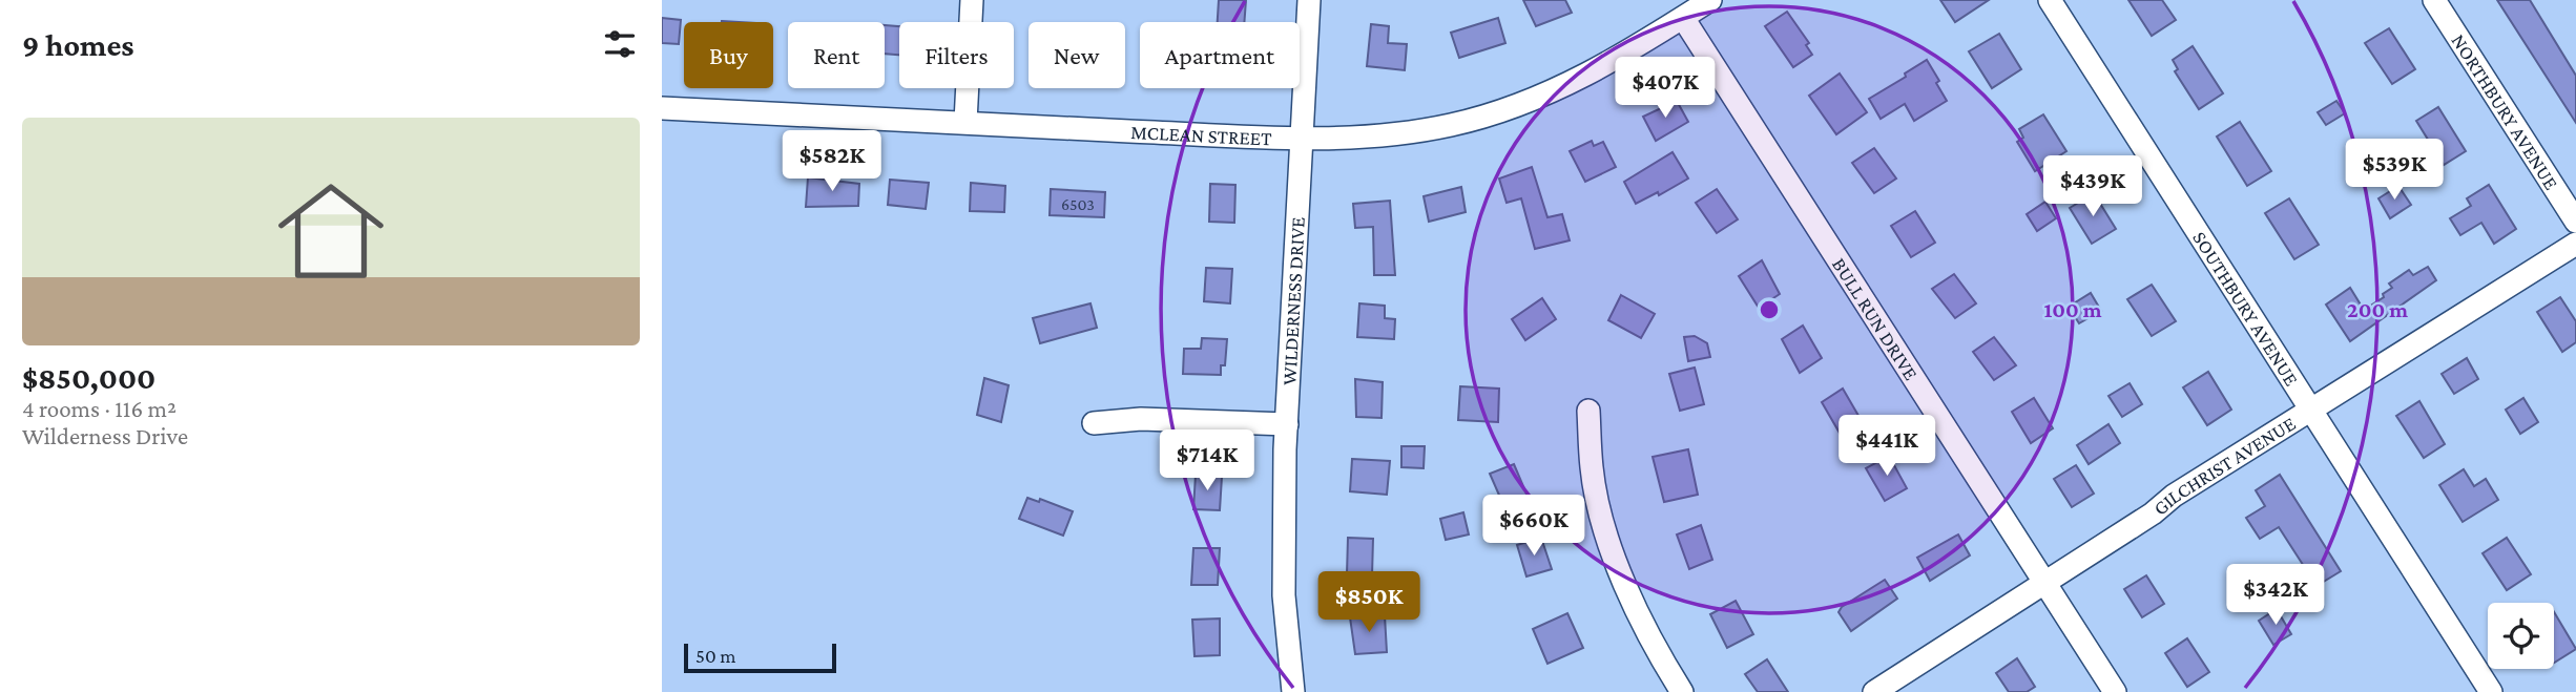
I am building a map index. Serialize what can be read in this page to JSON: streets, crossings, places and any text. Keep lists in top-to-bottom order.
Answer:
{
  "streets": {
    "street": [
      "NORTHBURY AVENUE",
      "MCLEAN STREET",
      "WILDERNESS DRIVE",
      "SOUTHBURY AVENUE",
      "BULL RUN DRIVE",
      "GILCHRIST AVENUE"
    ]
  },
  "crossings": [
    ["MCLEAN STREET", "WILDERNESS DRIVE"],
    ["MCLEAN STREET", "BULL RUN DRIVE"],
    ["SOUTHBURY AVENUE", "GILCHRIST AVENUE"],
    ["BULL RUN DRIVE", "GILCHRIST AVENUE"]
  ],
  "house_numbers": ["6503"],
  "scale_bar": "50 m",
  "page": {
    "heading": "9 homes",
    "chip": [
      "Buy",
      "Rent",
      "Filters",
      "New",
      "Apartment"
    ],
    "price": [
      "$407K",
      "$582K",
      "$539K",
      "$439K",
      "$441K",
      "$714K",
      "$660K",
      "$342K",
      "$850K"
    ],
    "list": [
      {
        "name": "$850,000",
        "note": "4 rooms · 116 m² · Wilderness Drive"
      }
    ],
    "scale": "50 m"
  },
  "rings": ["100 m", "200 m"]
}
